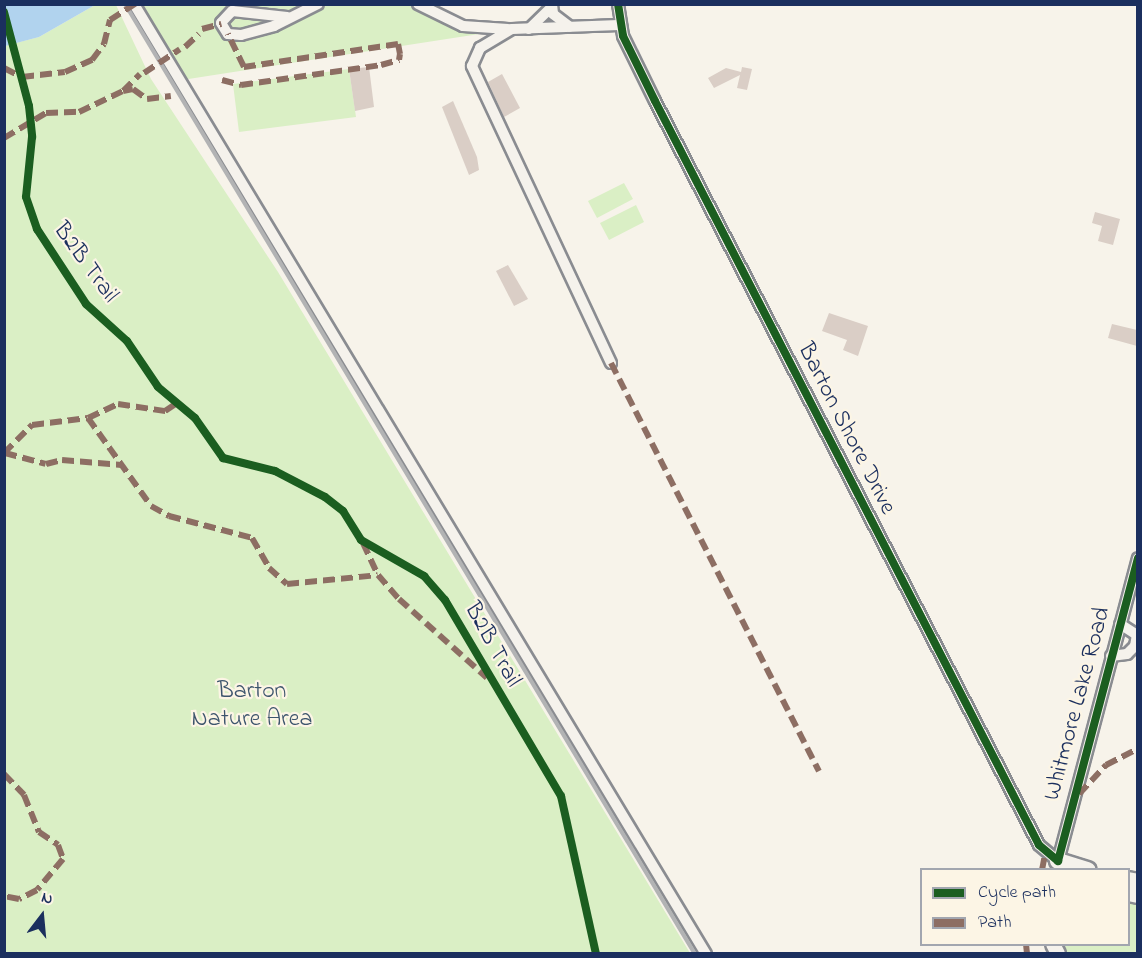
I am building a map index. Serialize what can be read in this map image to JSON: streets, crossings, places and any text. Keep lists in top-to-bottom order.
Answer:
{
  "streets": {
    "street": ["Barton Shore Drive", "Whitmore Lake Road"],
    "cycle path": ["B2B Trail"]
  },
  "crossings": [
    ["Barton Shore Drive", "Whitmore Lake Road"]
  ],
  "parks": ["Barton Nature Area"],
  "legend": ["Cycle path", "Path"],
  "north": "top"
}
